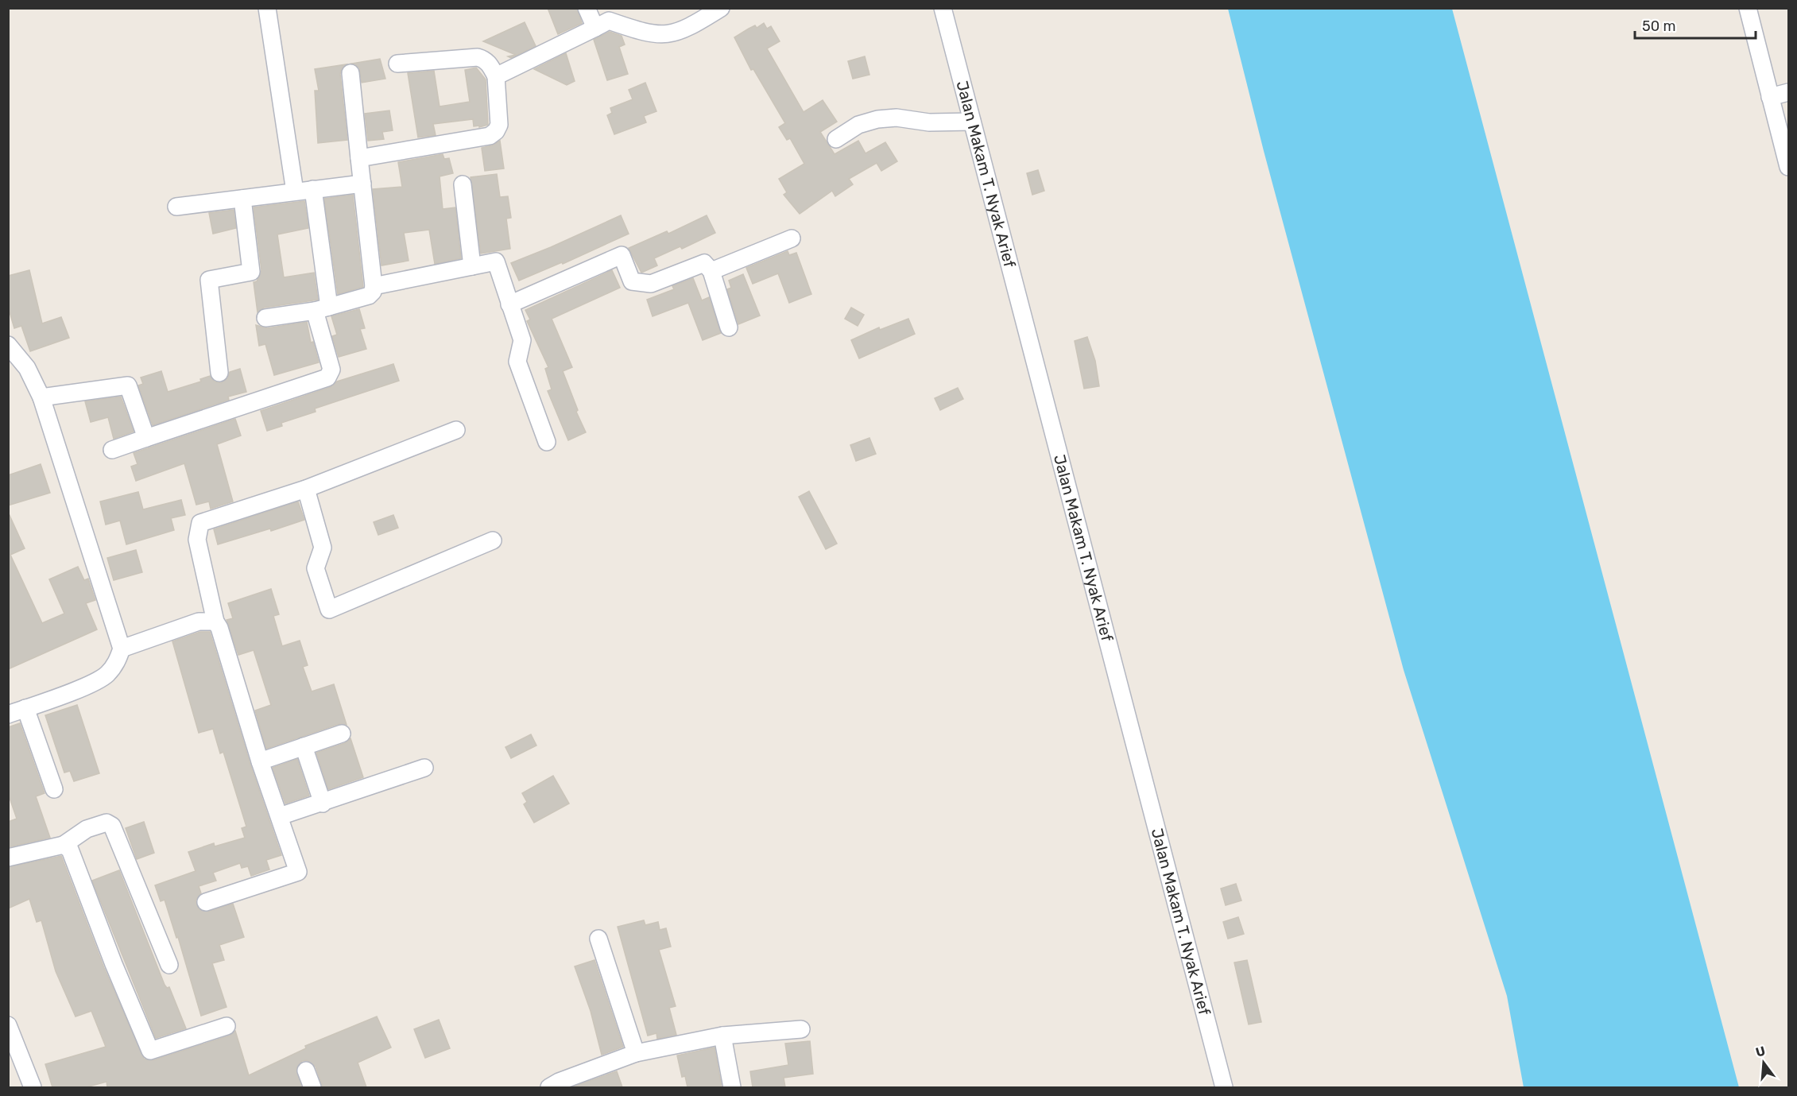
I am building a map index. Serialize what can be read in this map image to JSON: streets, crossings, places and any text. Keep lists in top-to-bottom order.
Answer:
{
  "streets": {
    "street": ["Jalan Makam T. Nyak Arief"]
  },
  "scale_bar": "50 m",
  "north": "top"
}
